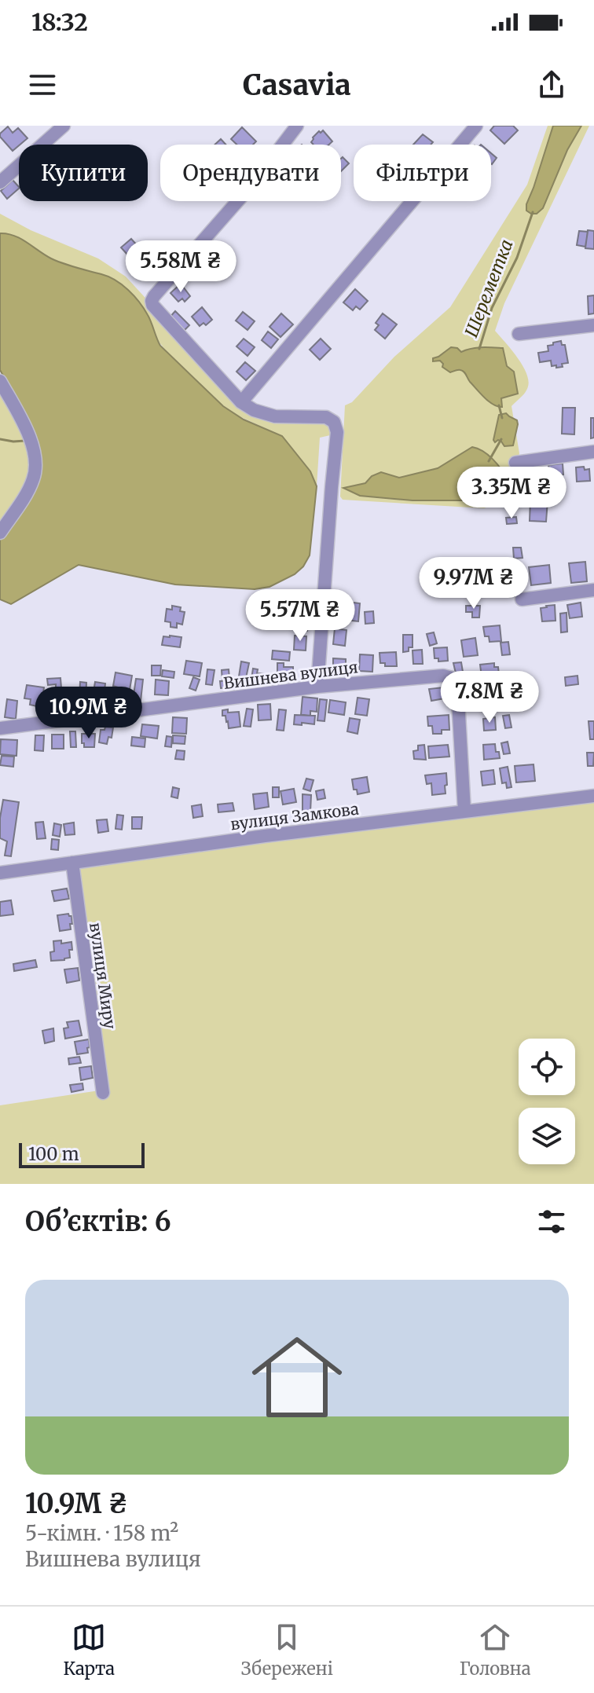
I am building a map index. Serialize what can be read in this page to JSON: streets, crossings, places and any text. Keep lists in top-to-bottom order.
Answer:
{
  "streets": {
    "street": ["Вишнева вулиця", "вулиця Замкова", "вулиця Миру"]
  },
  "crossings": [
    ["Вишнева вулиця", "вулиця Замкова"],
    ["вулиця Замкова", "вулиця Миру"]
  ],
  "water": ["Шереметка"],
  "scale_bar": "100 m",
  "page": {
    "status": "18:32",
    "header": "Casavia",
    "chip": ["Купити", "Орендувати", "Фільтри"],
    "price": [
      "5.58M ₴",
      "3.35M ₴",
      "9.97M ₴",
      "5.57M ₴",
      "7.8M ₴",
      "10.9M ₴"
    ],
    "scale": "100 m",
    "heading": "Об’єктів: 6",
    "list": [
      {
        "name": "10.9M ₴",
        "note": "5-кімн. · 158 m² · Вишнева вулиця"
      }
    ],
    "tabs": ["Карта", "Збережені", "Головна"]
  }
}
